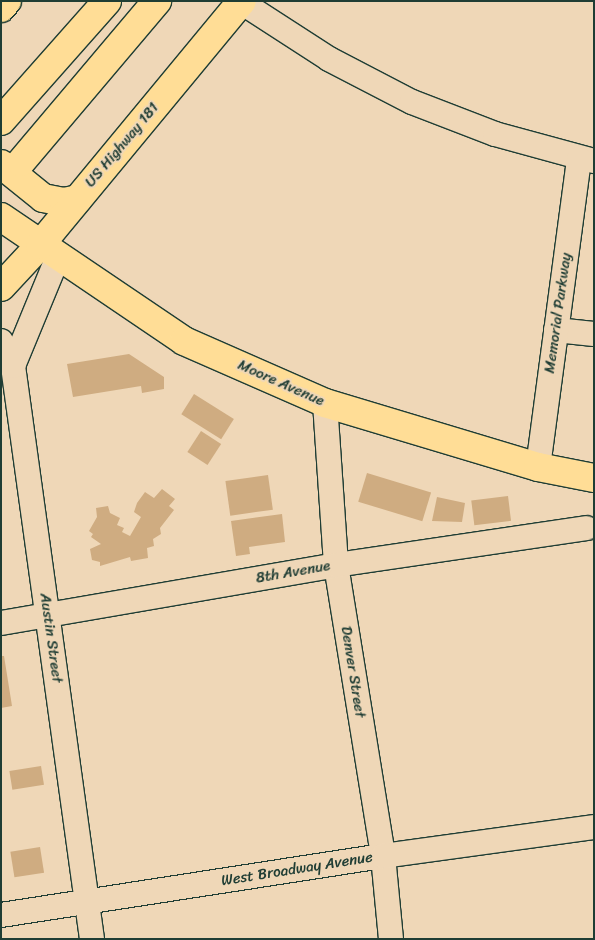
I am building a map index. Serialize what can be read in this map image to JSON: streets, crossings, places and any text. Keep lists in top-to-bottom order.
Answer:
{
  "streets": {
    "main road": ["US Highway 181", "Moore Avenue"],
    "street": [
      "Memorial Parkway",
      "8th Avenue",
      "Austin Street",
      "Denver Street",
      "West Broadway Avenue"
    ]
  },
  "crossings": [
    ["US Highway 181", "Moore Avenue"],
    ["Memorial Parkway", "Moore Avenue"],
    ["Moore Avenue", "Denver Street"],
    ["8th Avenue", "Austin Street"],
    ["8th Avenue", "Denver Street"],
    ["Austin Street", "West Broadway Avenue"],
    ["Denver Street", "West Broadway Avenue"]
  ]
}
